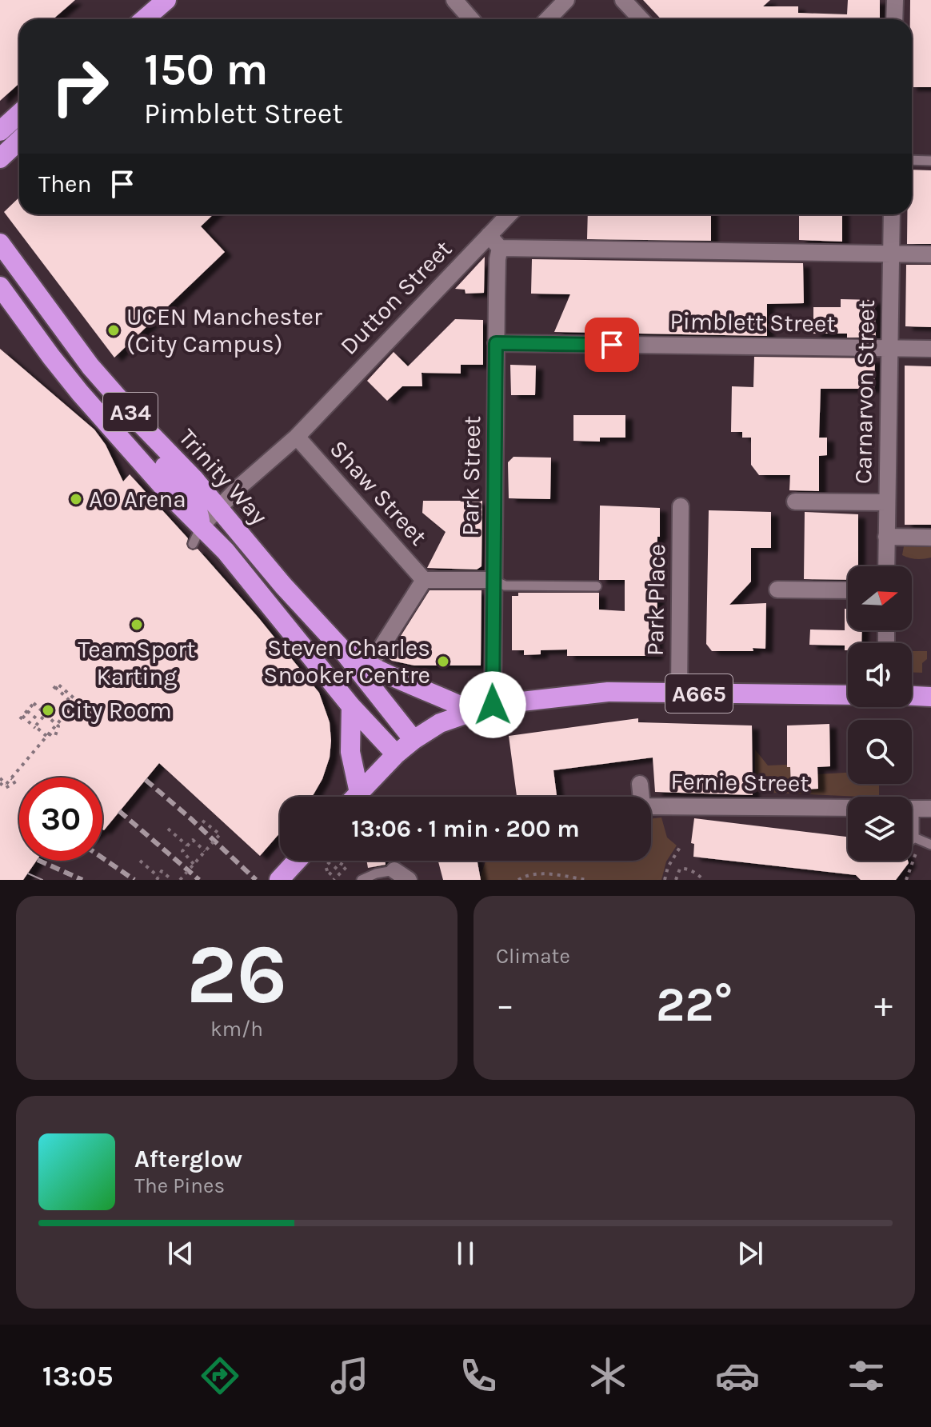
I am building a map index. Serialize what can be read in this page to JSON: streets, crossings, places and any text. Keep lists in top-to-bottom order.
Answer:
{
  "streets": {
    "highway": ["A34", "Trinity Way", "A665"],
    "street": [
      "Dutton Street",
      "Pimblett Street",
      "Carnarvon Street",
      "Park Street",
      "Shaw Street",
      "Park Place",
      "Fernie Street"
    ]
  },
  "crossings": [
    ["Dutton Street", "Park Street"],
    ["Dutton Street", "Trinity Way"],
    ["Dutton Street", "Shaw Street"],
    ["Pimblett Street", "Carnarvon Street"],
    ["Pimblett Street", "Park Street"],
    ["Park Street", "A665"],
    ["Trinity Way", "A665"],
    ["Park Place", "A665"]
  ],
  "places": [
    "UCEN Manchester (City Campus)",
    "AO Arena",
    "TeamSport Karting",
    "Steven Charles Snooker Centre",
    "City Room"
  ],
  "north": "right",
  "page": {
    "turn": ["150 m", "Pimblett Street"],
    "then": "Then",
    "limit": "30",
    "trip": "13:06 · 1 min · 200 m",
    "tile": [
      ["26", "km/h"],
      "Climate"
    ],
    "heat": ["−", "22°", "+"],
    "song": ["Afterglow", "The Pines"],
    "tabs": "13:05"
  }
}
